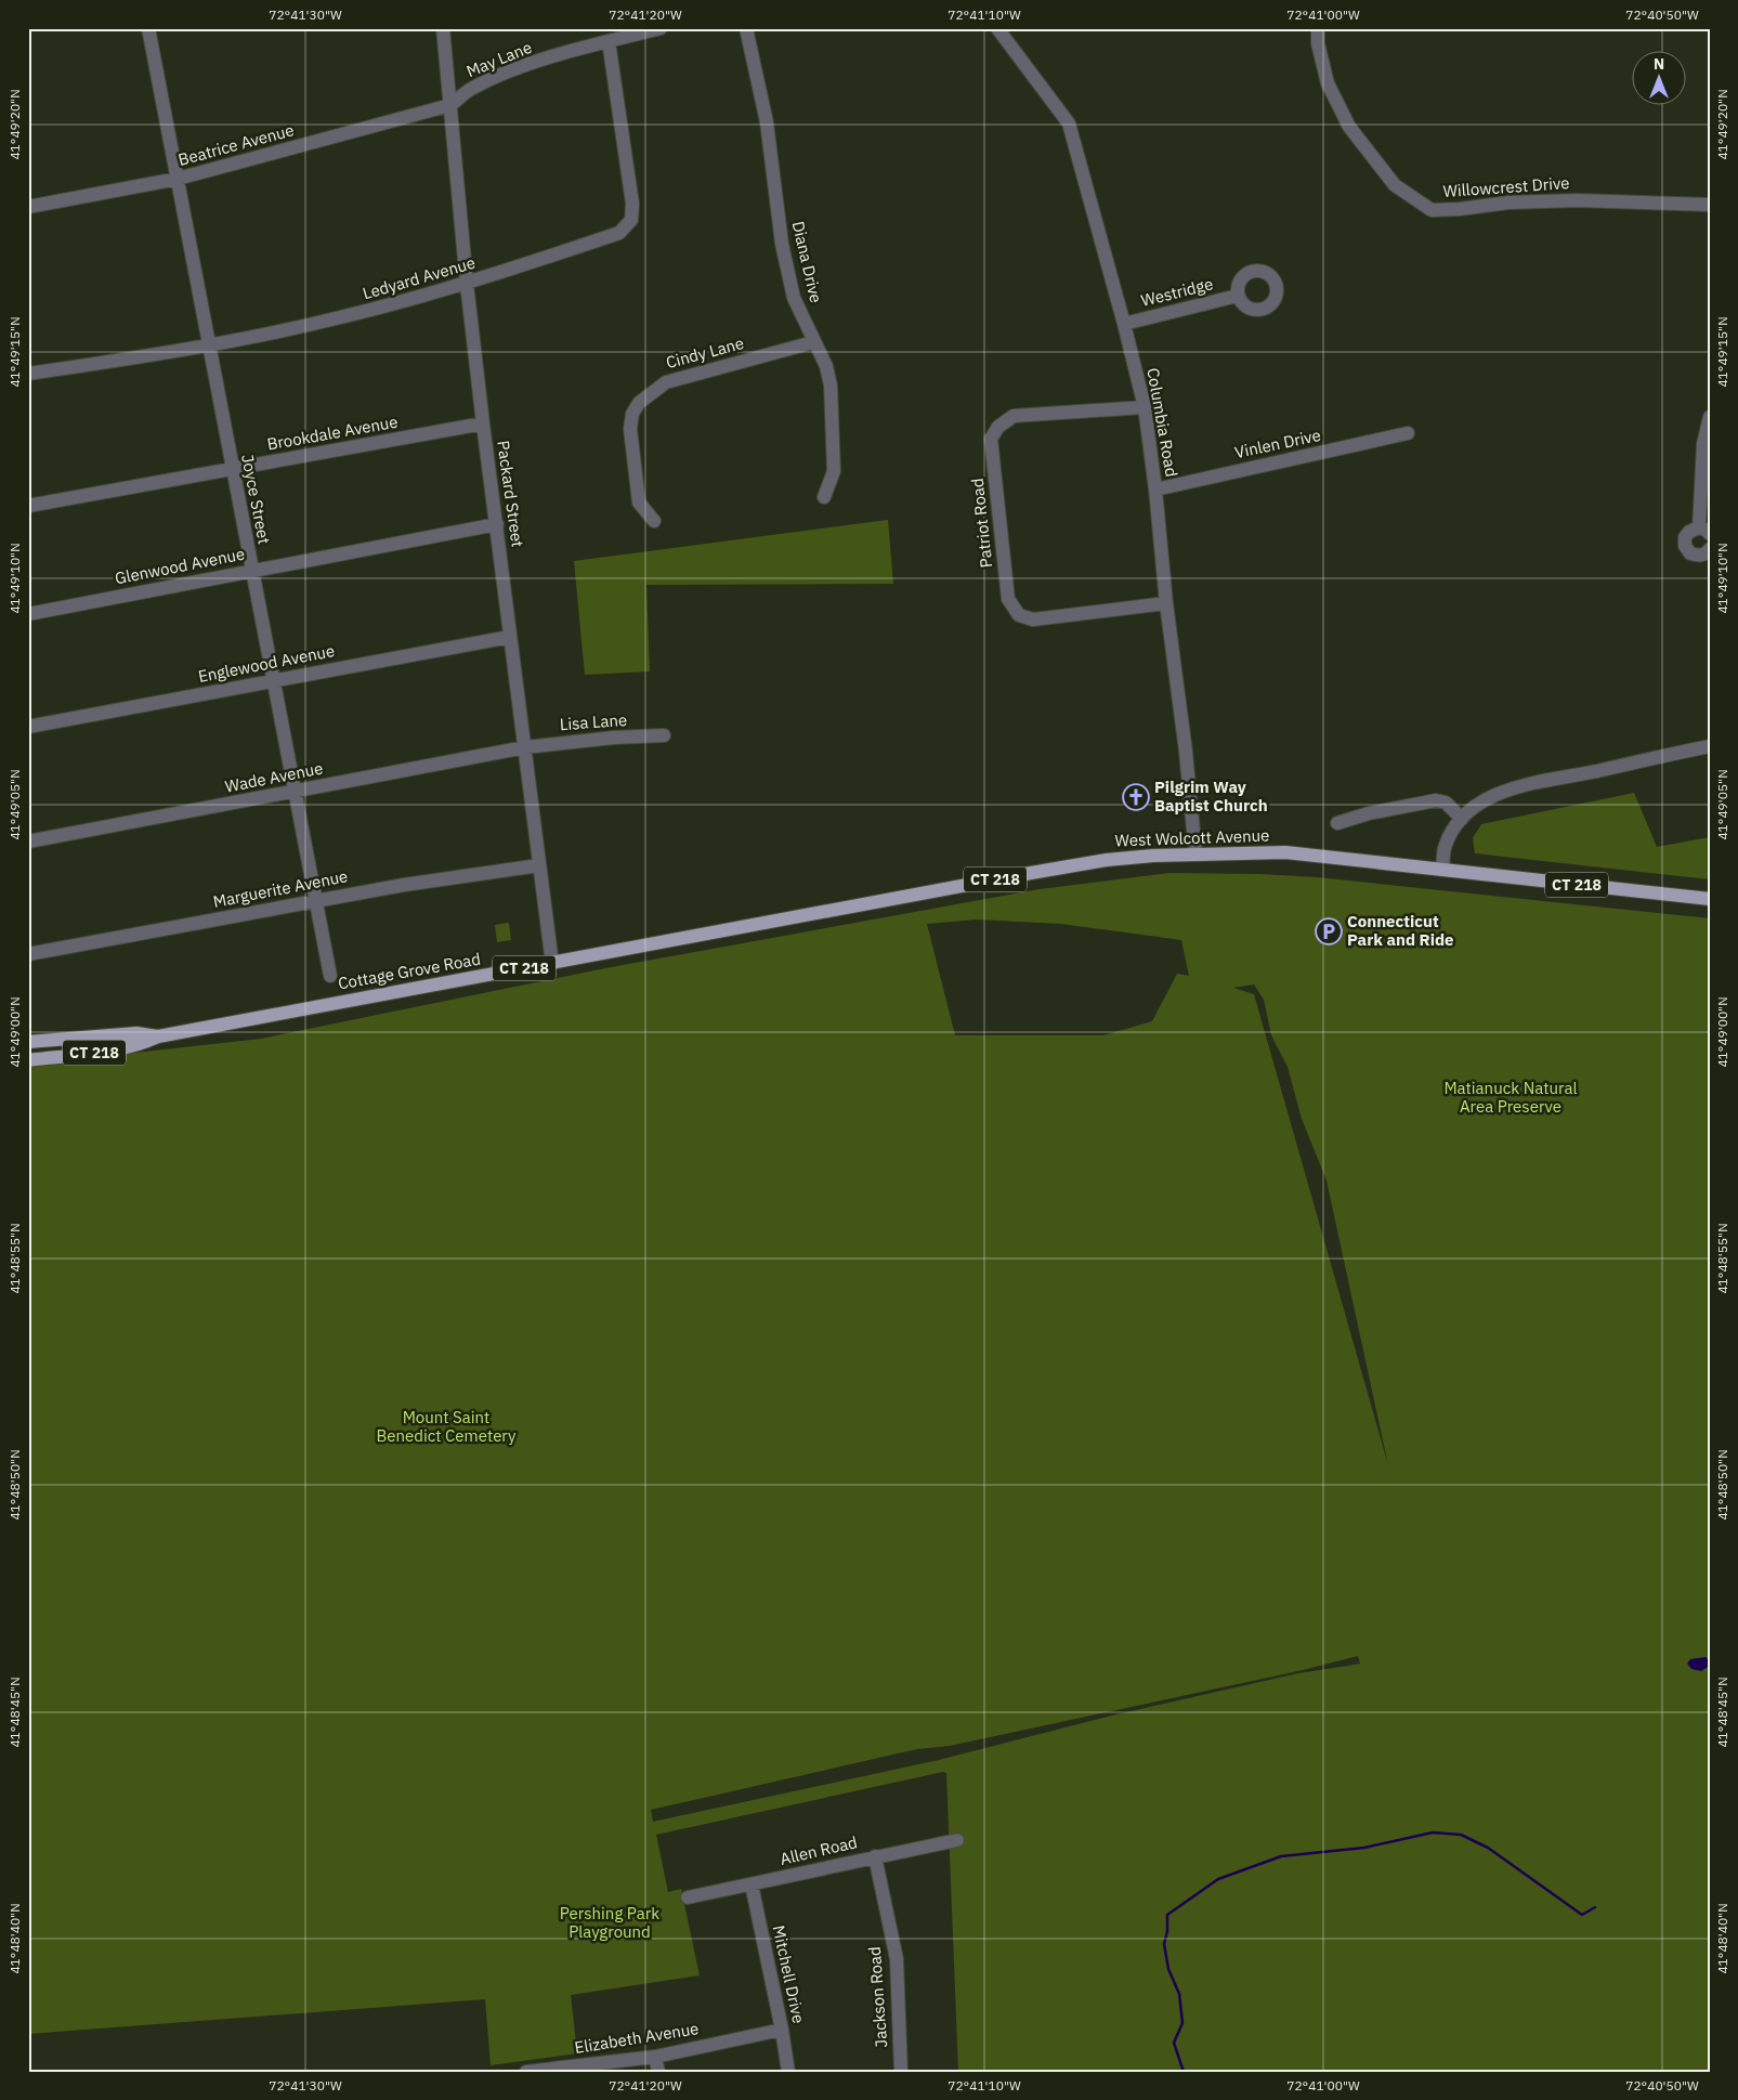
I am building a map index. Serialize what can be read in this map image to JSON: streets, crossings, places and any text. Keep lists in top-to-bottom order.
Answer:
{
  "streets": {
    "main road": ["West Wolcott Avenue", "CT 218", "Cottage Grove Road"],
    "street": [
      "May Lane",
      "Beatrice Avenue",
      "Willowcrest Drive",
      "Diana Drive",
      "Ledyard Avenue",
      "Westridge",
      "Cindy Lane",
      "Columbia Road",
      "Brookdale Avenue",
      "Vinlen Drive",
      "Packard Street",
      "Joyce Street",
      "Patriot Road",
      "Glenwood Avenue",
      "Englewood Avenue",
      "Lisa Lane",
      "Wade Avenue",
      "Marguerite Avenue",
      "Allen Road",
      "Mitchell Drive",
      "Jackson Road",
      "Elizabeth Avenue"
    ]
  },
  "crossings": [
    ["May Lane", "Beatrice Avenue"],
    ["May Lane", "Ledyard Avenue"],
    ["May Lane", "Packard Street"],
    ["Beatrice Avenue", "Packard Street"],
    ["Beatrice Avenue", "Joyce Street"],
    ["Diana Drive", "Cindy Lane"],
    ["Ledyard Avenue", "Packard Street"],
    ["Ledyard Avenue", "Joyce Street"],
    ["Westridge", "Columbia Road"],
    ["Columbia Road", "Vinlen Drive"],
    ["Columbia Road", "Patriot Road"],
    ["Columbia Road", "West Wolcott Avenue"],
    ["Brookdale Avenue", "Packard Street"],
    ["Brookdale Avenue", "Joyce Street"],
    ["Packard Street", "Glenwood Avenue"],
    ["Packard Street", "Englewood Avenue"],
    ["Packard Street", "Lisa Lane"],
    ["Packard Street", "Wade Avenue"],
    ["Packard Street", "Marguerite Avenue"],
    ["Packard Street", "Cottage Grove Road"],
    ["Joyce Street", "Glenwood Avenue"],
    ["Joyce Street", "Englewood Avenue"],
    ["Joyce Street", "Wade Avenue"],
    ["Joyce Street", "Marguerite Avenue"],
    ["Lisa Lane", "Wade Avenue"],
    ["West Wolcott Avenue", "CT 218"],
    ["West Wolcott Avenue", "Cottage Grove Road"],
    ["Allen Road", "Mitchell Drive"],
    ["Allen Road", "Jackson Road"],
    ["Mitchell Drive", "Elizabeth Avenue"]
  ],
  "parks": ["Matianuck Natural Area Preserve", "Mount Saint Benedict Cemetery", "Pershing Park Playground"],
  "places": {
    "church": ["Pilgrim Way Baptist Church"],
    "parking": ["Connecticut Park and Ride"]
  },
  "north": "top",
  "coordinates": [
    "72°41'30\"W",
    "72°41'20\"W",
    "72°41'10\"W",
    "72°41'00\"W",
    "72°40'50\"W",
    "41°49'20\"N",
    "41°49'15\"N",
    "41°49'10\"N",
    "41°49'05\"N",
    "41°49'00\"N",
    "41°48'55\"N",
    "41°48'50\"N",
    "41°48'45\"N",
    "41°48'40\"N"
  ]
}
